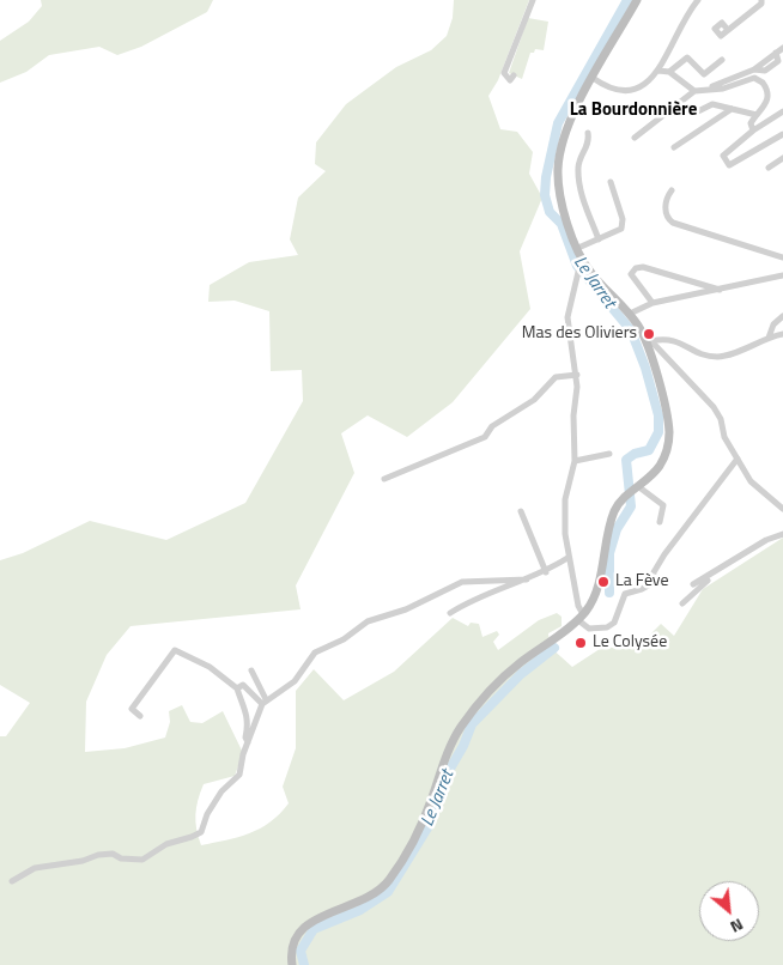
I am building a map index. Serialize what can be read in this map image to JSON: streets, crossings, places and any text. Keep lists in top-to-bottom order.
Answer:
{
  "districts": ["La Bourdonnière"],
  "water": ["Le Jarret"],
  "places": ["Mas des Oliviers", "La Fève", "Le Colysée"],
  "north": "bottom right"
}
